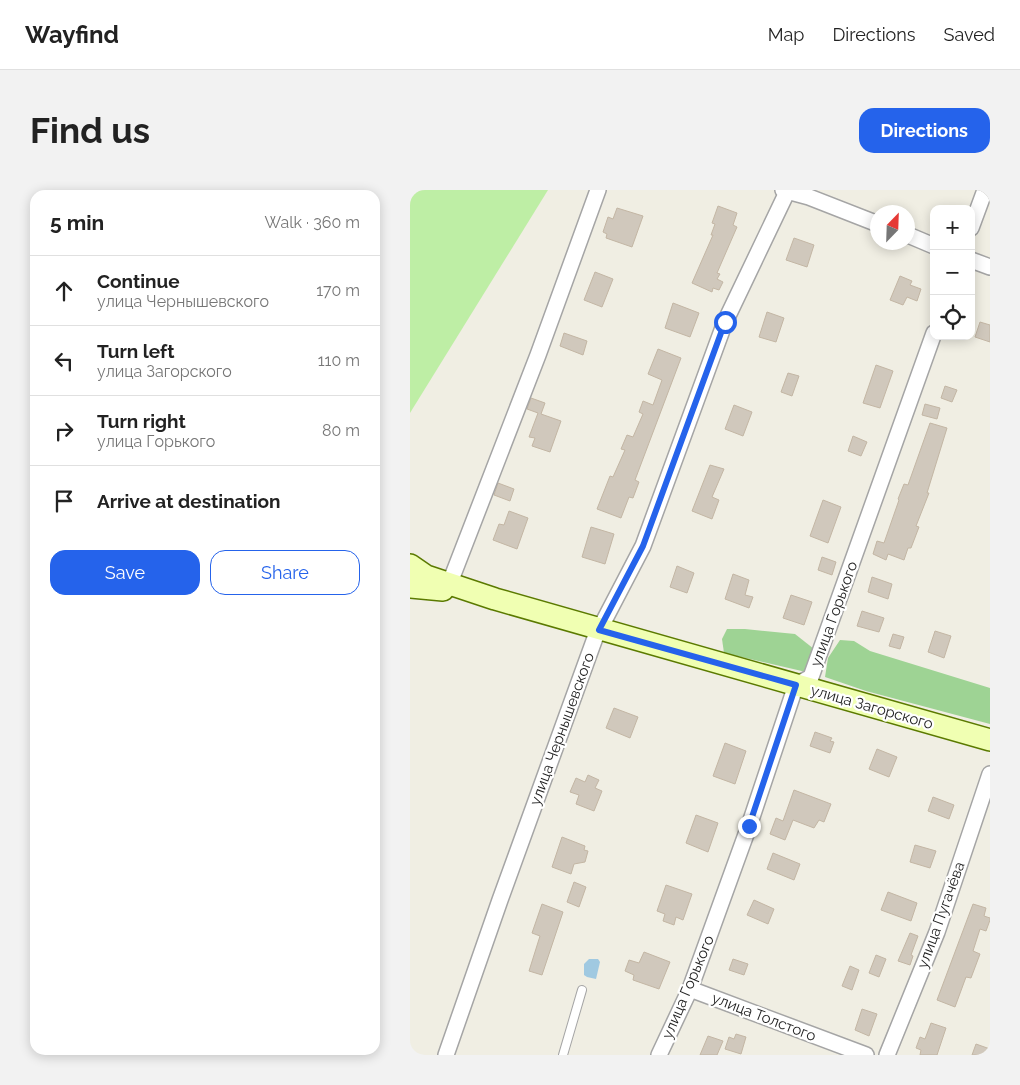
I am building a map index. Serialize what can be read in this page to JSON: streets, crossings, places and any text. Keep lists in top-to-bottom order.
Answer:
{
  "streets": {
    "main road": ["улица Загорского"],
    "street": [
      "улица Горького",
      "улица Чернышевского",
      "улица Пугачёва",
      "улица Толстого"
    ]
  },
  "crossings": [
    ["улица Горького", "улица Загорского"],
    ["улица Горького", "улица Толстого"],
    ["улица Загорского", "улица Чернышевского"]
  ],
  "north": "top right",
  "page": {
    "header": "Wayfind",
    "nav": ["Map", "Directions", "Saved"],
    "buttons": [
      "Directions",
      ["Save", "Share"]
    ],
    "title": "Find us",
    "heading": ["5 min", "Walk · 360 m"],
    "map_buttons": ["+", "−"],
    "list": [
      ["Continue", "улица Чернышевского", "170 m"],
      ["Turn left", "улица Загорского", "110 m"],
      ["Turn right", "улица Горького", "80 m"],
      "Arrive at destination"
    ]
  }
}
